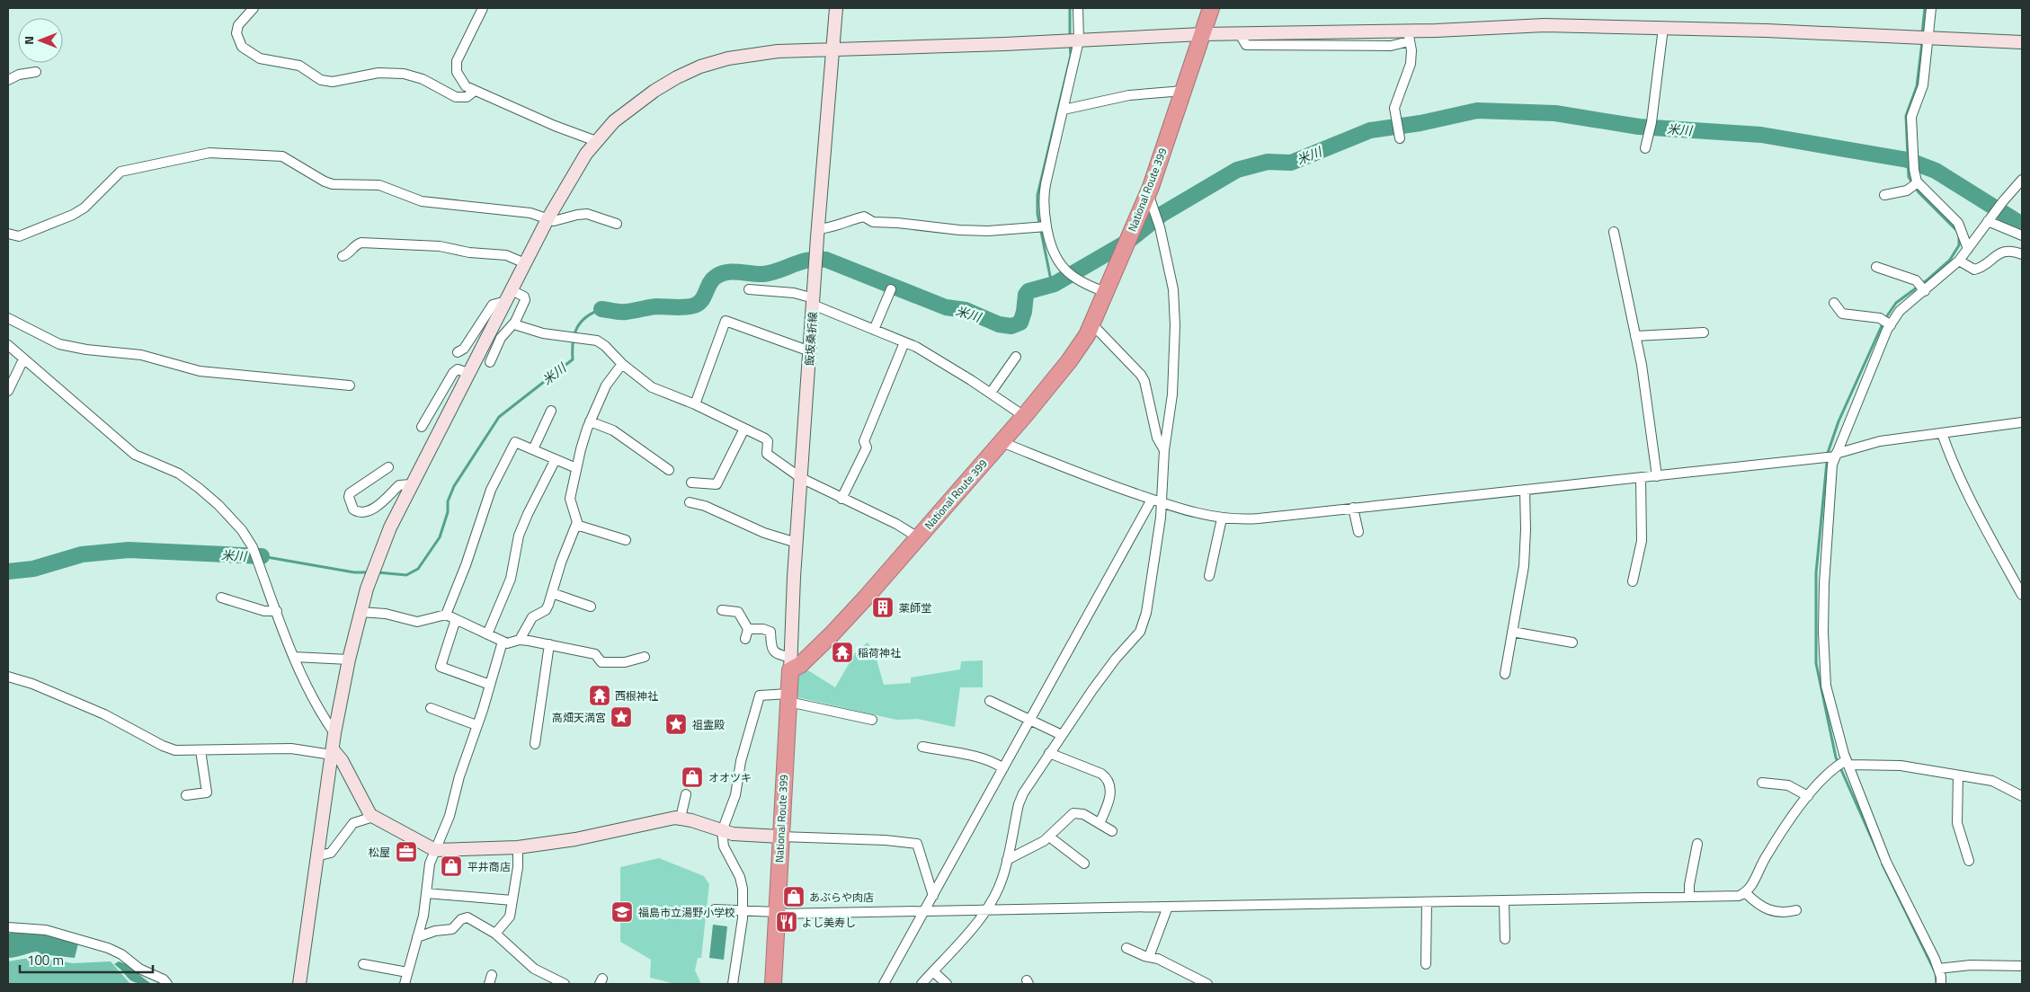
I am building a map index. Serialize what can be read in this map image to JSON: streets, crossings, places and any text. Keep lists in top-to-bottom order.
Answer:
{
  "streets": {
    "highway": ["National Route 399"],
    "street": ["飯坂桑折線"]
  },
  "crossings": [
    ["National Route 399", "飯坂桑折線"]
  ],
  "water": ["米川"],
  "places": {
    "building": ["薬師堂"],
    "temple": ["稲荷神社", "西根神社"],
    "place": ["高畑天満宮", "祖霊殿"],
    "shop": ["オオツキ", "平井商店", "あぶらや肉店"],
    "office": ["松屋"],
    "school or university": ["福島市立湯野小学校"],
    "restaurant": ["よし美寿し"]
  },
  "scale_bar": "100 m",
  "north": "left"
}
